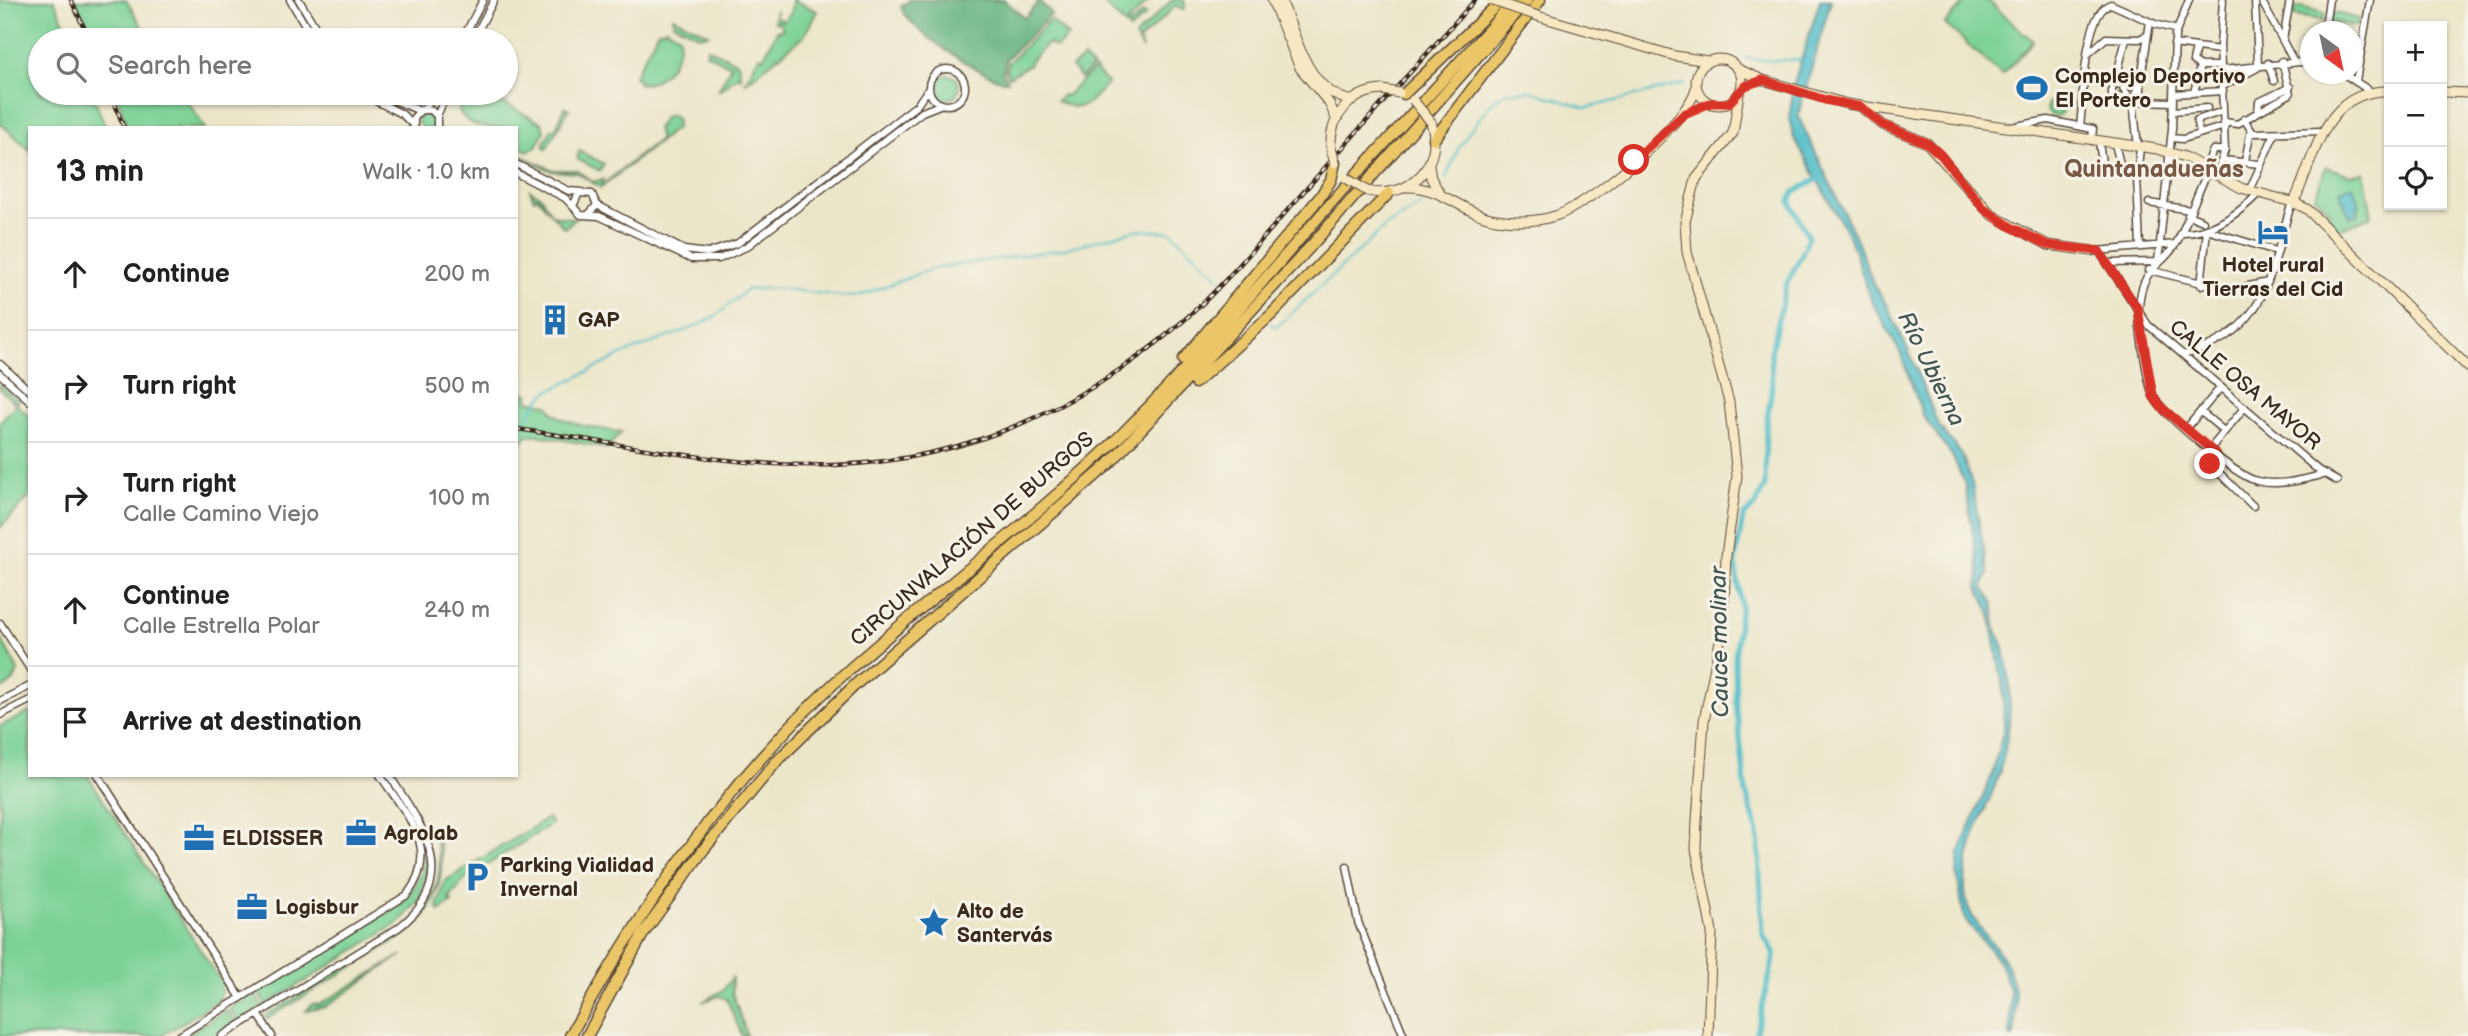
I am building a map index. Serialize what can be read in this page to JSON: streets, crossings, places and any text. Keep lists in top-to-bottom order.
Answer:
{
  "streets": {
    "highway": ["CIRCUNVALACIÓN DE BURGOS"],
    "street": ["CALLE OSA MAYOR"]
  },
  "districts": ["Quintanadueñas"],
  "water": ["Río Ubierna", "Cauce molinar"],
  "places": {
    "sports": ["Complejo Deportivo El Portero"],
    "hotel": ["Hotel rural Tierras del Cid"],
    "building": ["GAP"],
    "office": ["Agrolab", "ELDISSER", "Logisbur"],
    "parking": ["Parking Vialidad Invernal"],
    "place": ["Alto de Santervás"]
  },
  "north": "bottom right",
  "page": {
    "map_buttons": ["+", "−"],
    "search": "Search here",
    "heading": ["13 min", "Walk · 1.0 km"],
    "list": [
      ["Continue", "200 m"],
      ["Turn right", "500 m"],
      ["Turn right", "Calle Camino Viejo", "100 m"],
      ["Continue", "Calle Estrella Polar", "240 m"],
      "Arrive at destination"
    ]
  }
}
